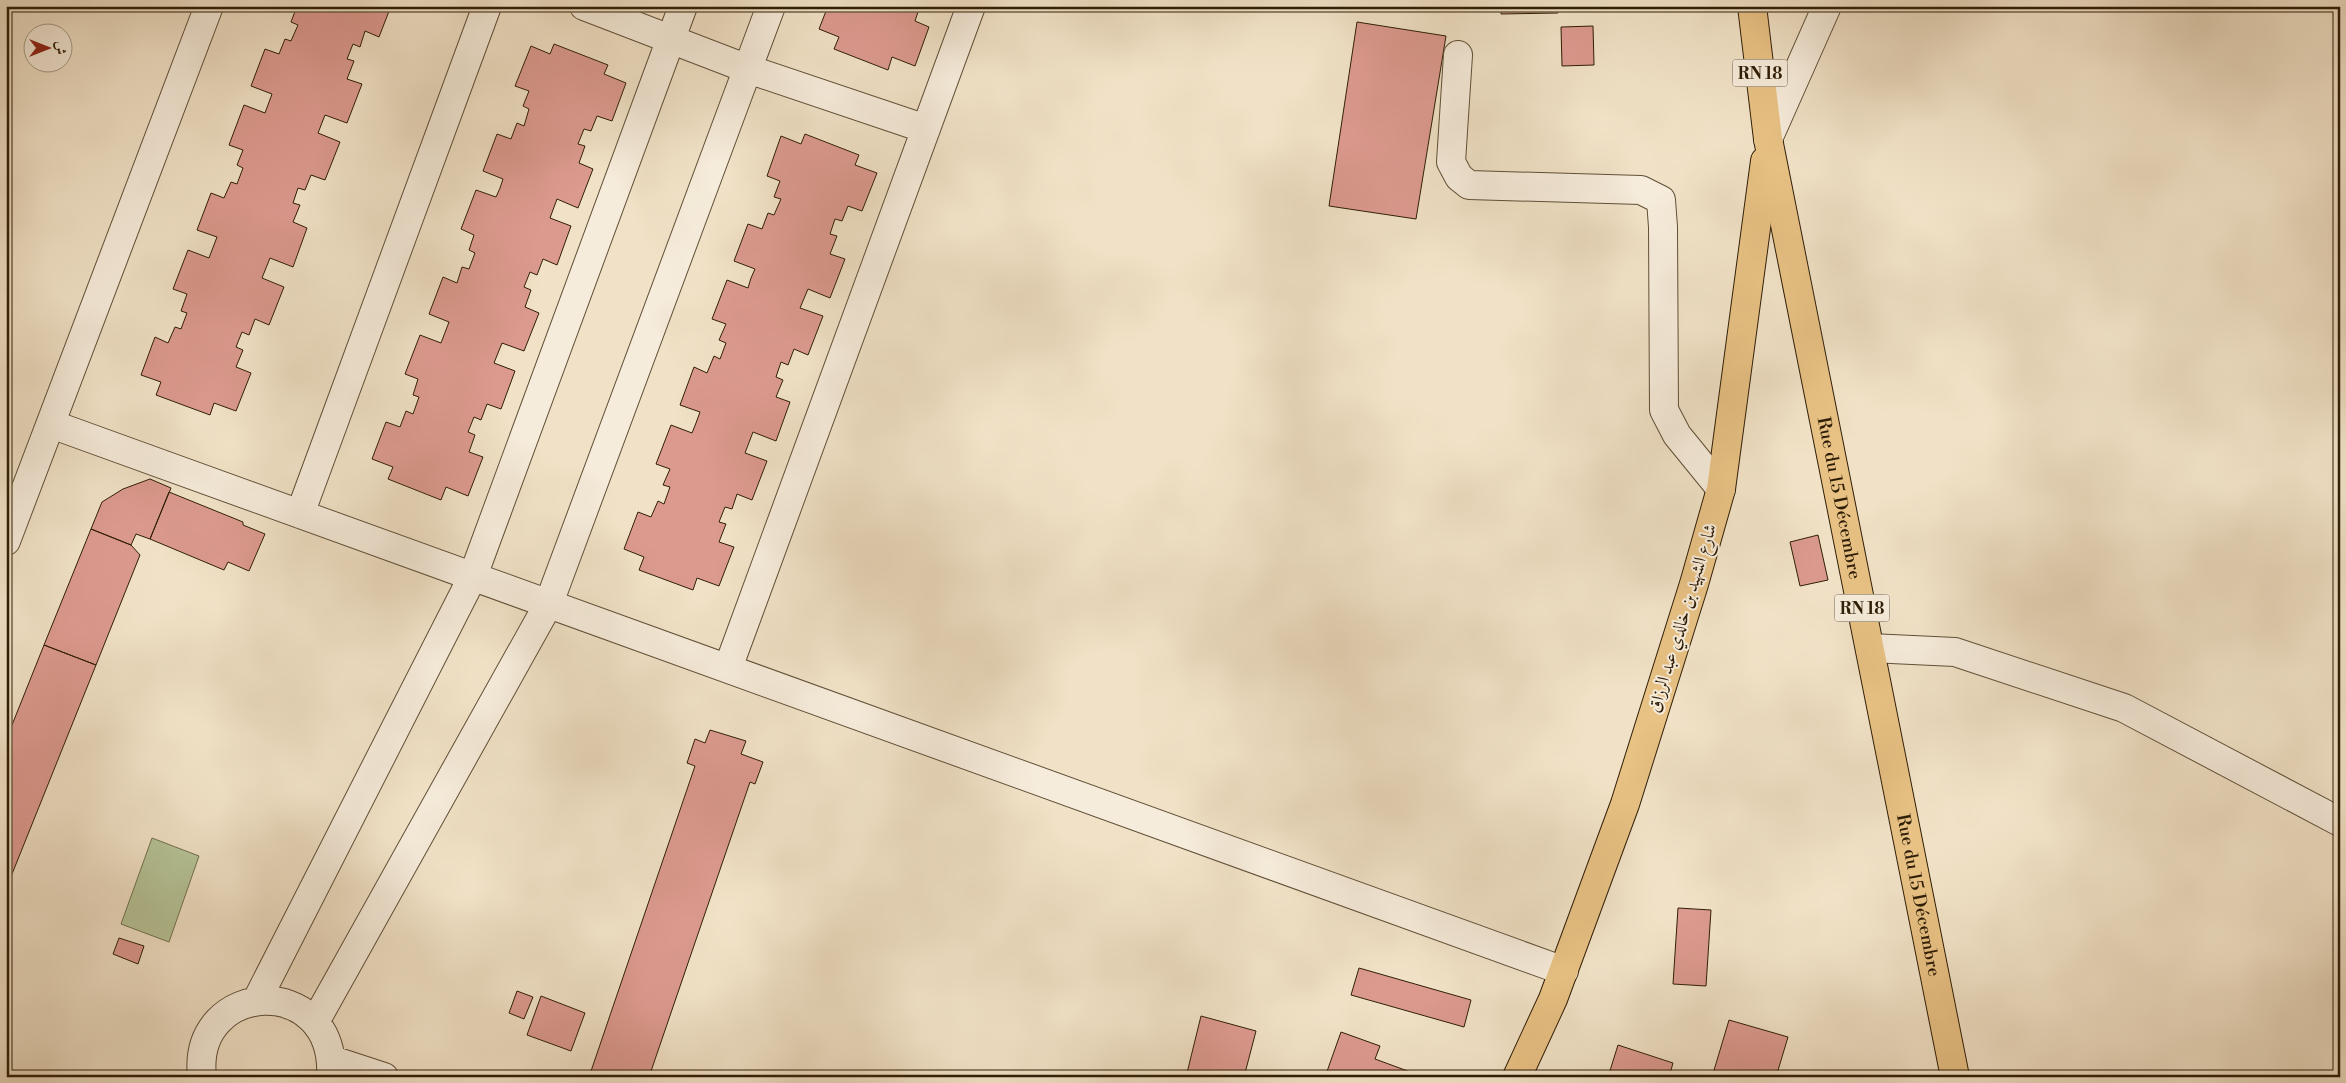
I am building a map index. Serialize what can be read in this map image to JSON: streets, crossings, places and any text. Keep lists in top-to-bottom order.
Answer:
{
  "streets": {
    "main road": ["RN 18", "Rue du 15 Décembre", "شارع الشهيد بن خالدي عبد الرزاق"]
  },
  "crossings": [
    ["Rue du 15 Décembre", "شارع الشهيد بن خالدي عبد الرزاق"]
  ],
  "north": "right"
}
